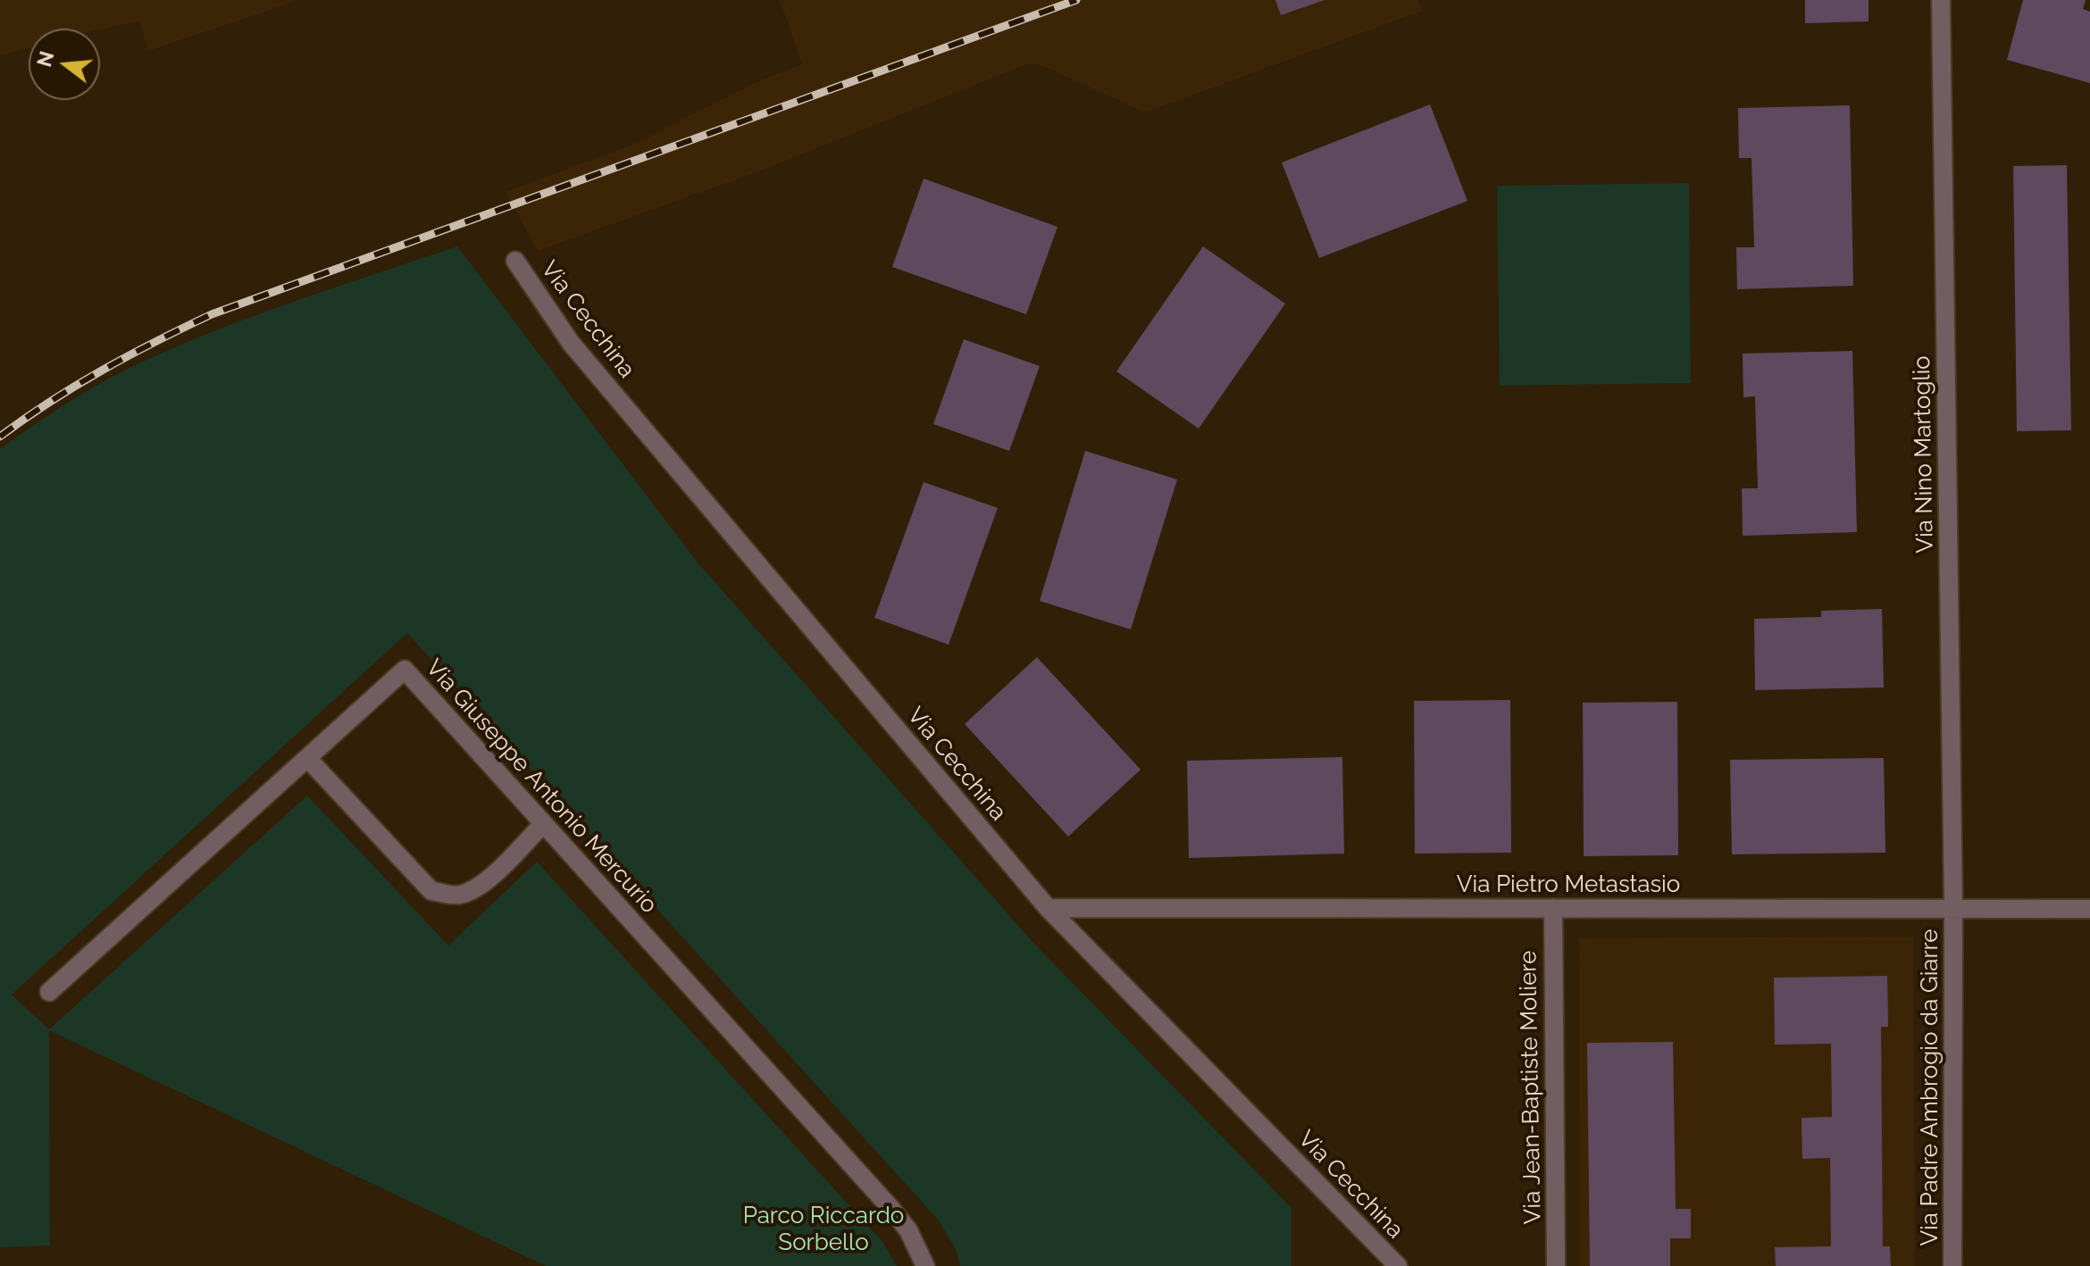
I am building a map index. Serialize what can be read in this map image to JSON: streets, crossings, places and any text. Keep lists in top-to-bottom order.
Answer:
{
  "streets": {
    "street": [
      "Via Cecchina",
      "Via Nino Martoglio",
      "Via Giuseppe Antonio Mercurio",
      "Via Pietro Metastasio",
      "Via Jean-Baptiste Moliere",
      "Via Padre Ambrogio da Giarre"
    ]
  },
  "crossings": [
    ["Via Cecchina", "Via Pietro Metastasio"],
    ["Via Nino Martoglio", "Via Pietro Metastasio"],
    ["Via Nino Martoglio", "Via Padre Ambrogio da Giarre"],
    ["Via Pietro Metastasio", "Via Jean-Baptiste Moliere"],
    ["Via Pietro Metastasio", "Via Padre Ambrogio da Giarre"]
  ],
  "parks": ["Parco Riccardo Sorbello"],
  "north": "left"
}
